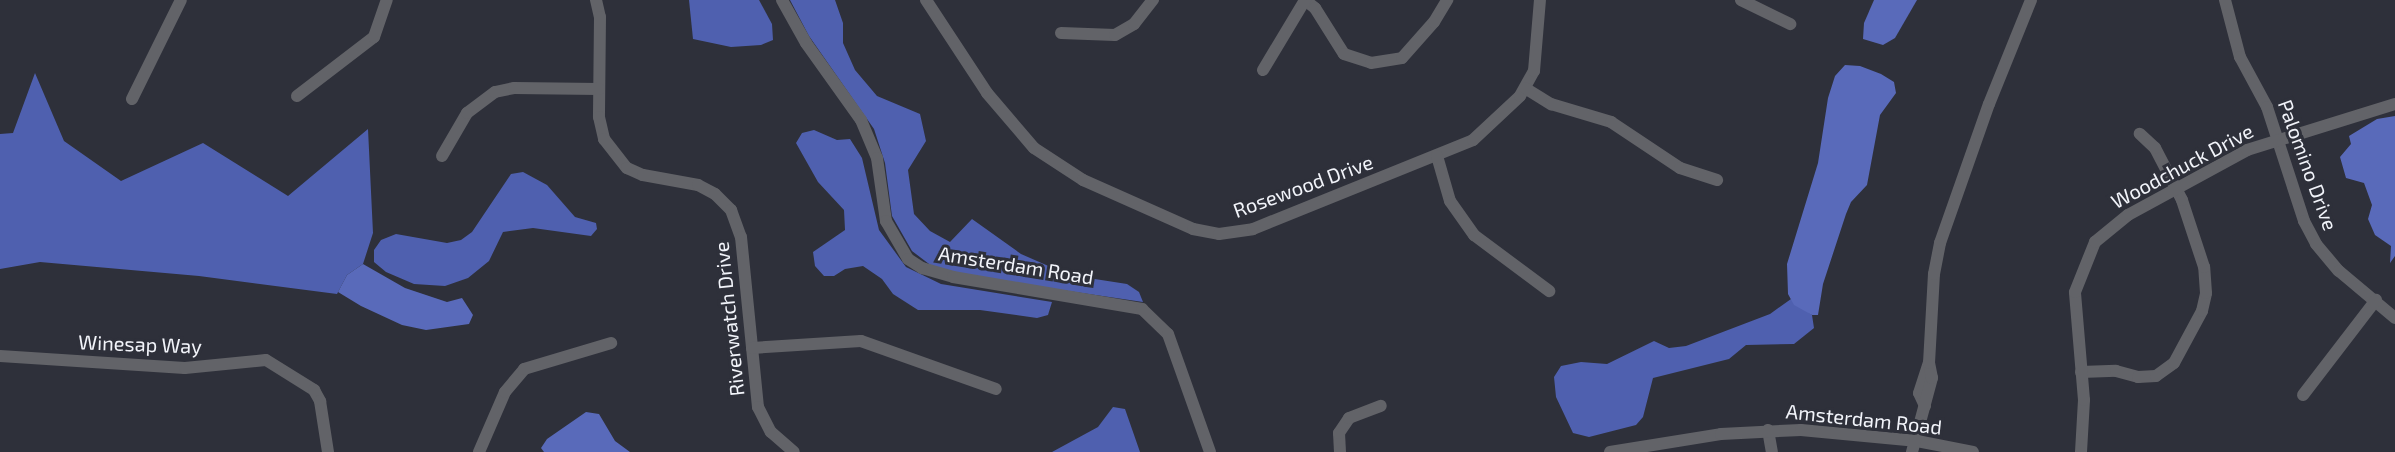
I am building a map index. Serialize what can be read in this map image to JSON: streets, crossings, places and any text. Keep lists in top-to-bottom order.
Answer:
{
  "streets": {
    "street": [
      "Palomino Drive",
      "Woodchuck Drive",
      "Rosewood Drive",
      "Amsterdam Road",
      "Riverwatch Drive",
      "Winesap Way"
    ]
  },
  "crossings": [
    ["Palomino Drive", "Woodchuck Drive"]
  ]
}
